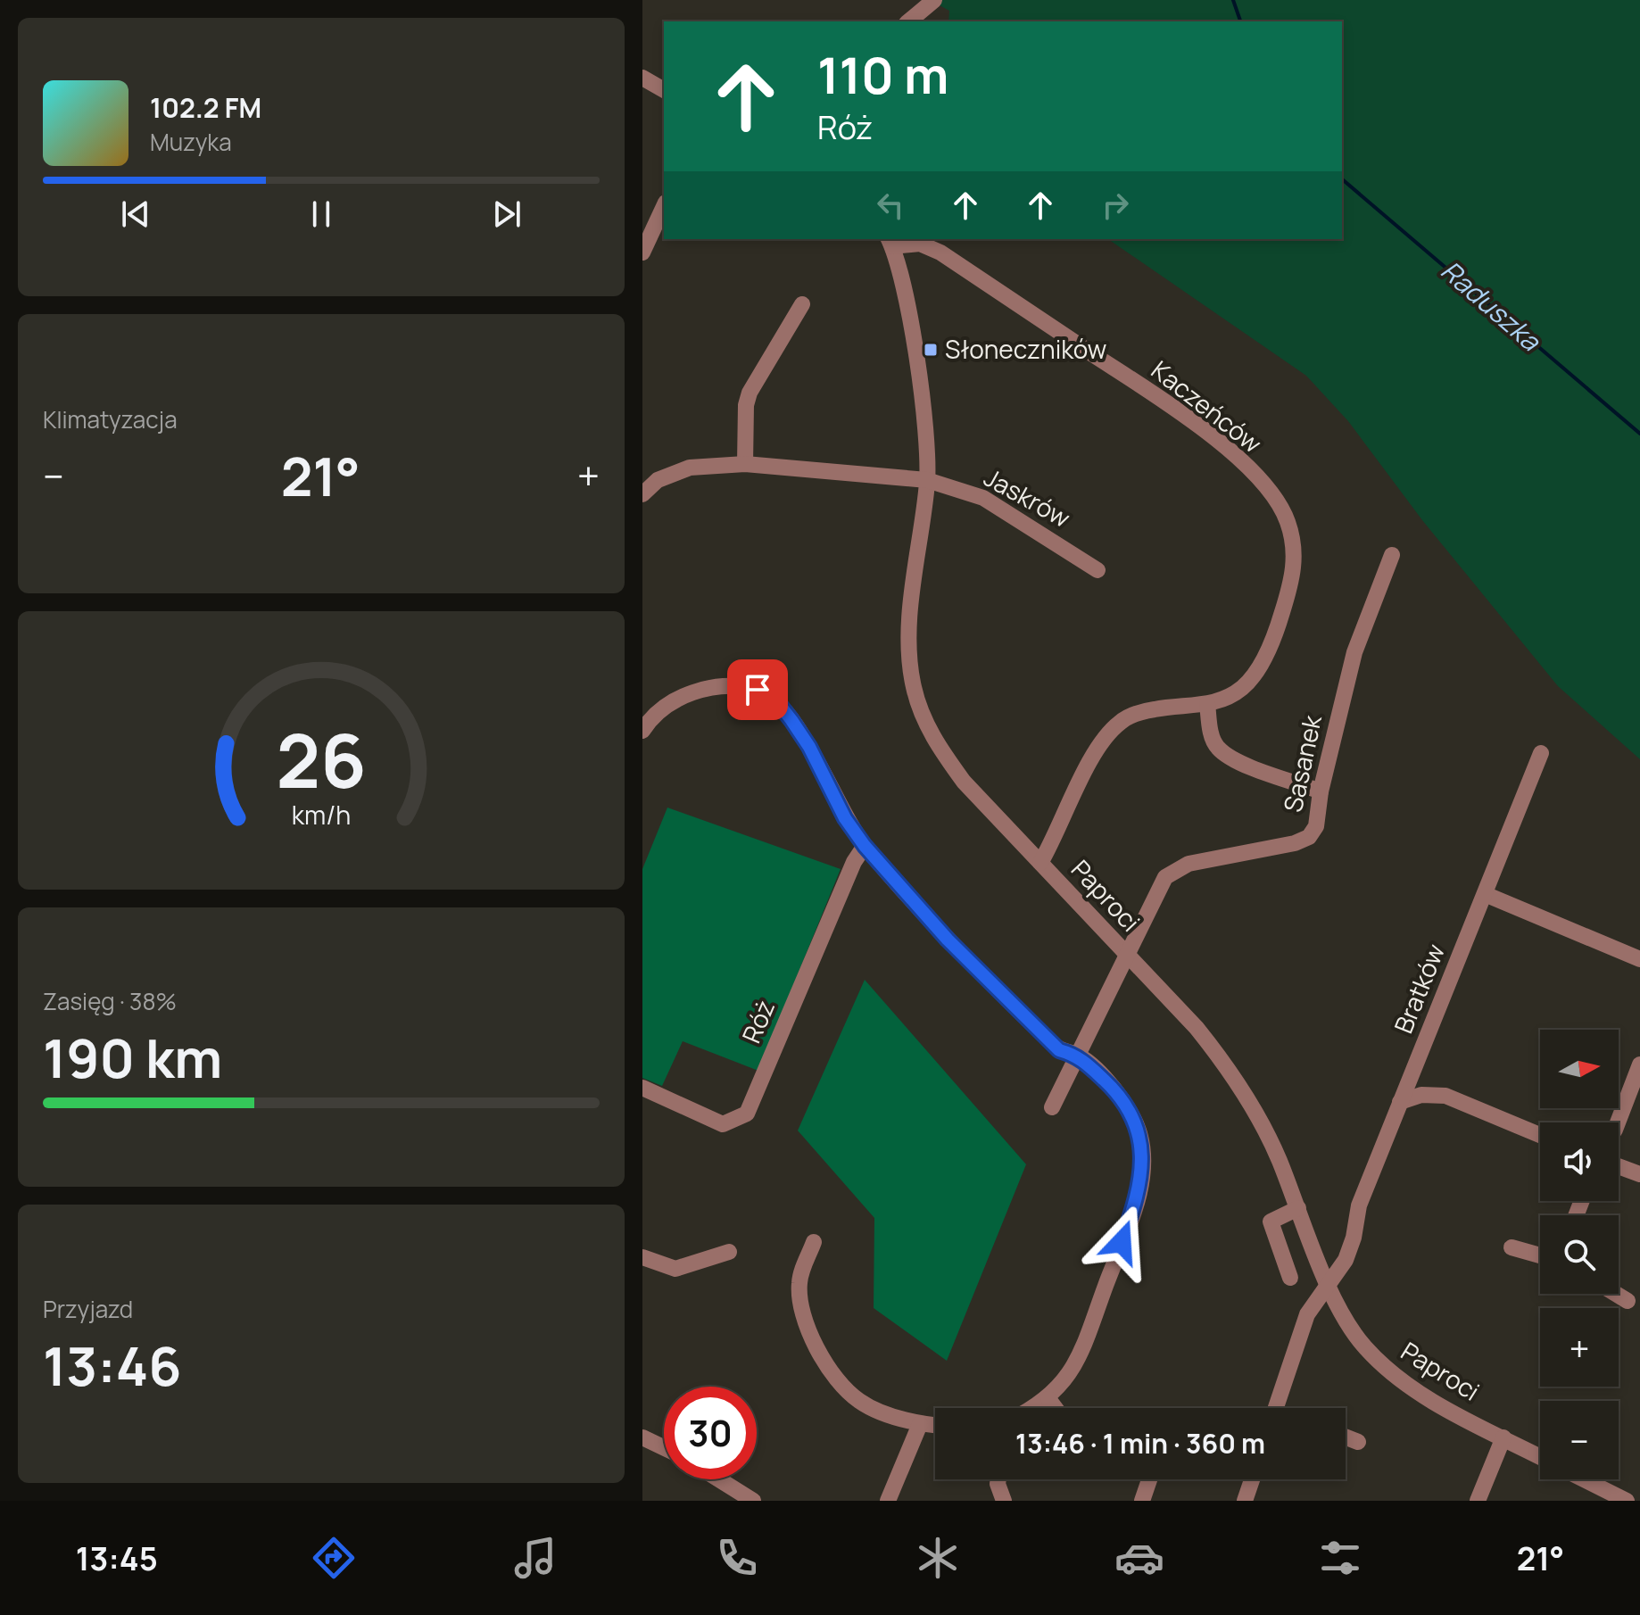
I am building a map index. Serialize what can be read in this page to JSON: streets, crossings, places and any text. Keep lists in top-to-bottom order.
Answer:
{
  "streets": {
    "street": [
      "Kaczeńców",
      "Jaskrów",
      "Sasanek",
      "Paproci",
      "Bratków",
      "Róż"
    ]
  },
  "crossings": [
    ["Kaczeńców", "Paproci"],
    ["Jaskrów", "Paproci"],
    ["Sasanek", "Paproci"],
    ["Paproci", "Bratków"]
  ],
  "water": ["Raduszka"],
  "places": {
    "transit": ["Słoneczników"]
  },
  "north": "right",
  "page": {
    "turn": ["110 m", "Róż"],
    "song": ["102.2 FM", "Muzyka"],
    "tile": [
      "Klimatyzacja",
      ["Zasięg · 38%", "190 km"],
      ["Przyjazd", "13:46"]
    ],
    "heat": ["−", "21°", "+"],
    "map_buttons": ["+", "−"],
    "limit": "30",
    "trip": "13:46 · 1 min · 360 m",
    "tabs": ["13:45", "21°"],
    "gauge": ["26", "km/h"]
  }
}
